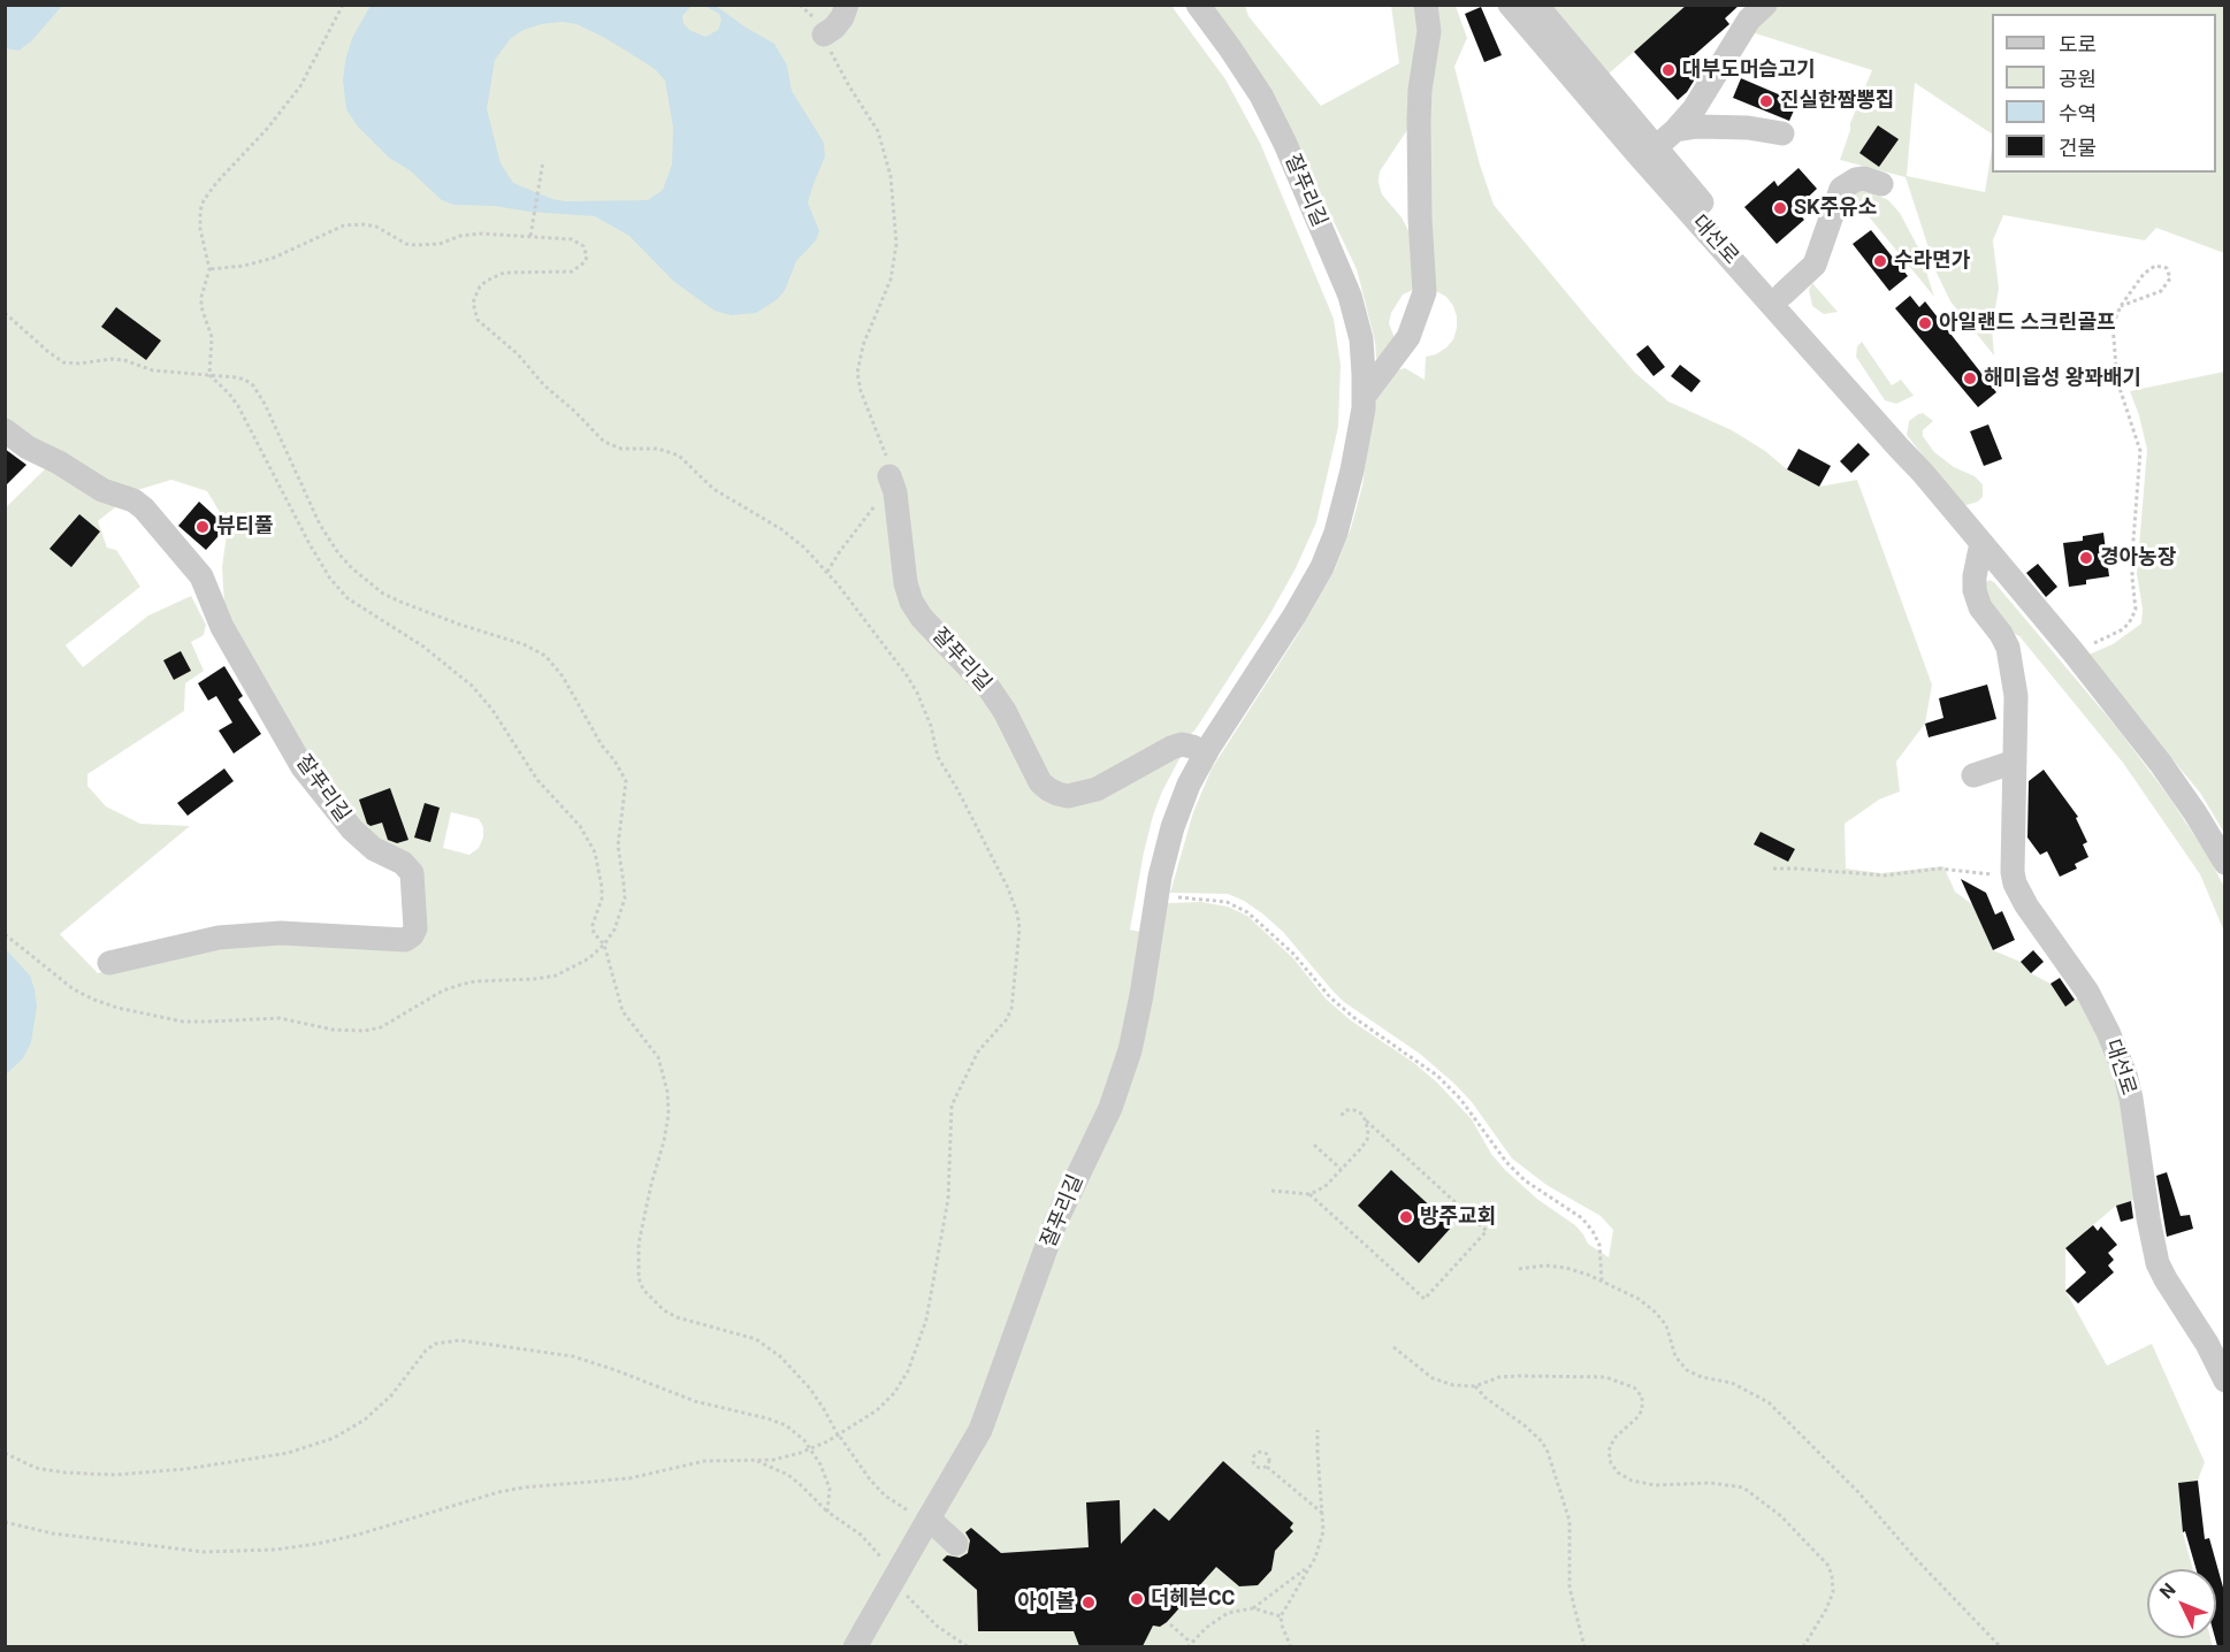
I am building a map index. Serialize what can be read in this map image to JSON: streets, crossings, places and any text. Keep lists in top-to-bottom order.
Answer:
{
  "streets": {
    "street": ["잘푸리길", "대선로"]
  },
  "places": [
    "대부도머슴고기",
    "진실한짬뽕집",
    "SK주유소",
    "수라면가",
    "아일랜드 스크린골프",
    "해미읍성 왕꽈배기",
    "뷰티풀",
    "경아농장",
    "방주교회",
    "더헤븐CC",
    "아이볼"
  ],
  "legend": [
    "도로",
    "공원",
    "수역",
    "건물"
  ],
  "north": "top left"
}
